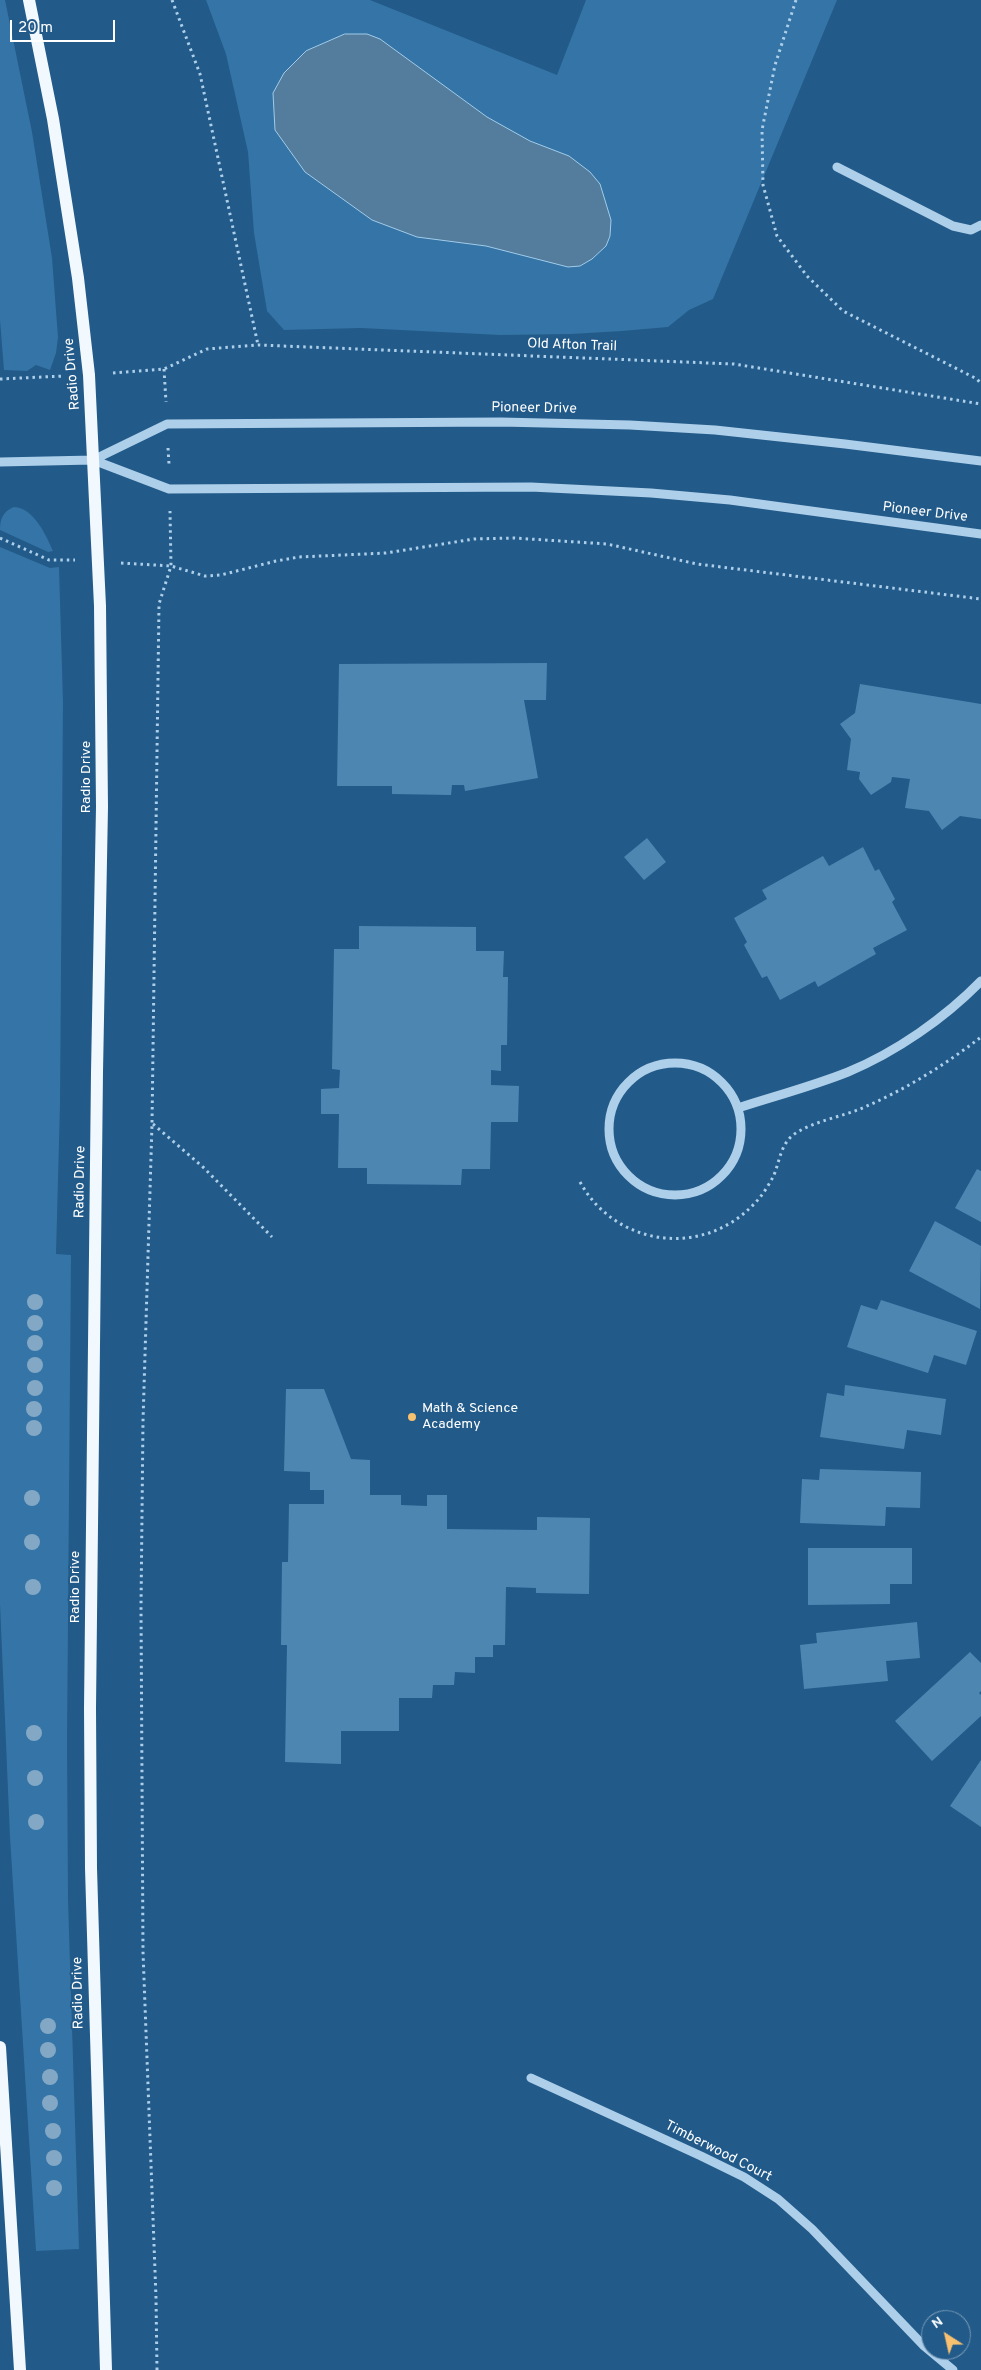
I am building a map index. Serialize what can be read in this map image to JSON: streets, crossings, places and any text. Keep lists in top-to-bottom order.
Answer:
{
  "streets": {
    "main road": ["Radio Drive"],
    "street": ["Pioneer Drive", "Timberwood Court"],
    "path": ["Old Afton Trail"]
  },
  "crossings": [
    ["Radio Drive", "Pioneer Drive"]
  ],
  "places": ["Math & Science Academy"],
  "scale_bar": "20 m",
  "north": "top left"
}
